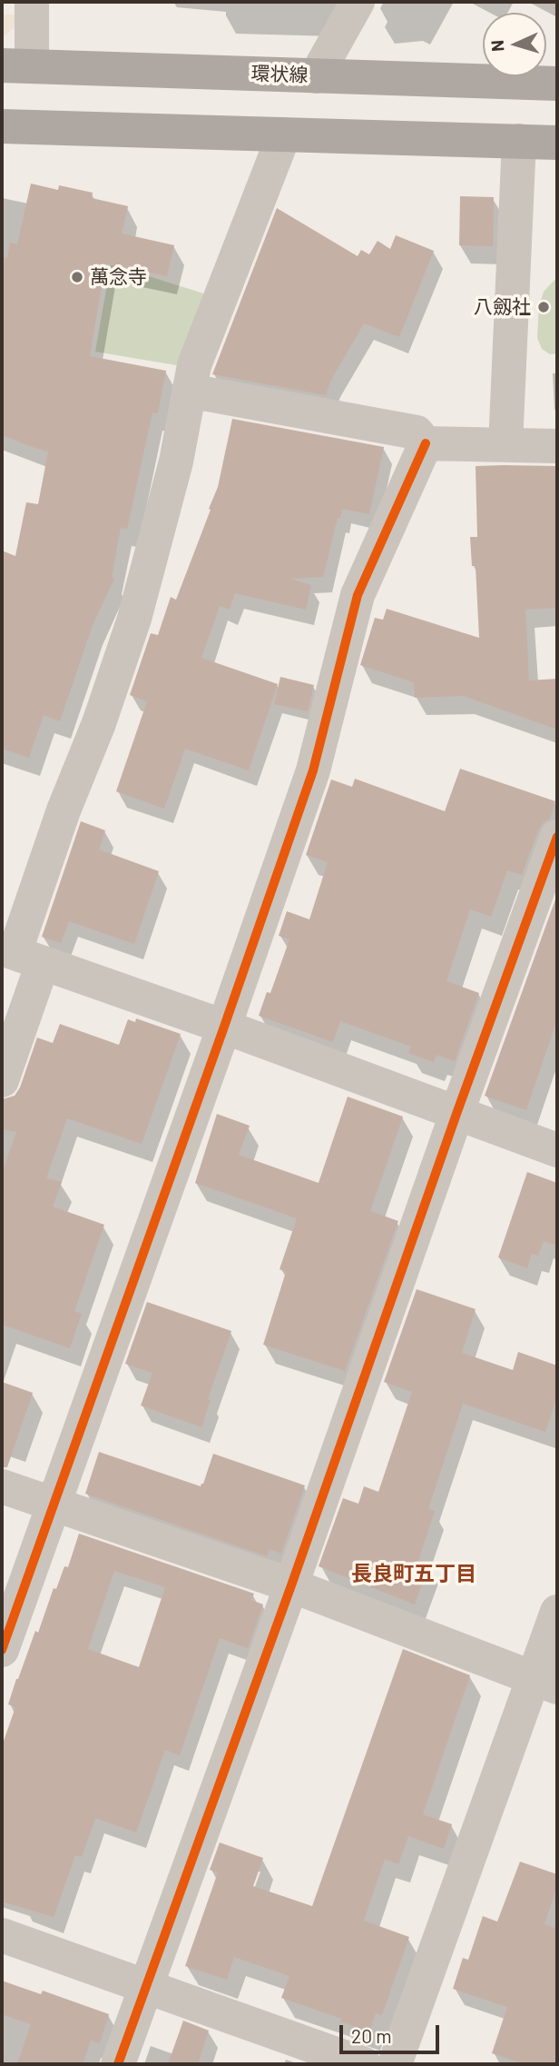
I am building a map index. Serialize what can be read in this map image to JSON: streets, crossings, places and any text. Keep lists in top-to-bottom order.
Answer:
{
  "streets": {
    "main road": ["環状線"]
  },
  "districts": ["長良町五丁目"],
  "places": ["萬念寺", "八劔社"],
  "scale_bar": "20 m",
  "north": "left"
}
